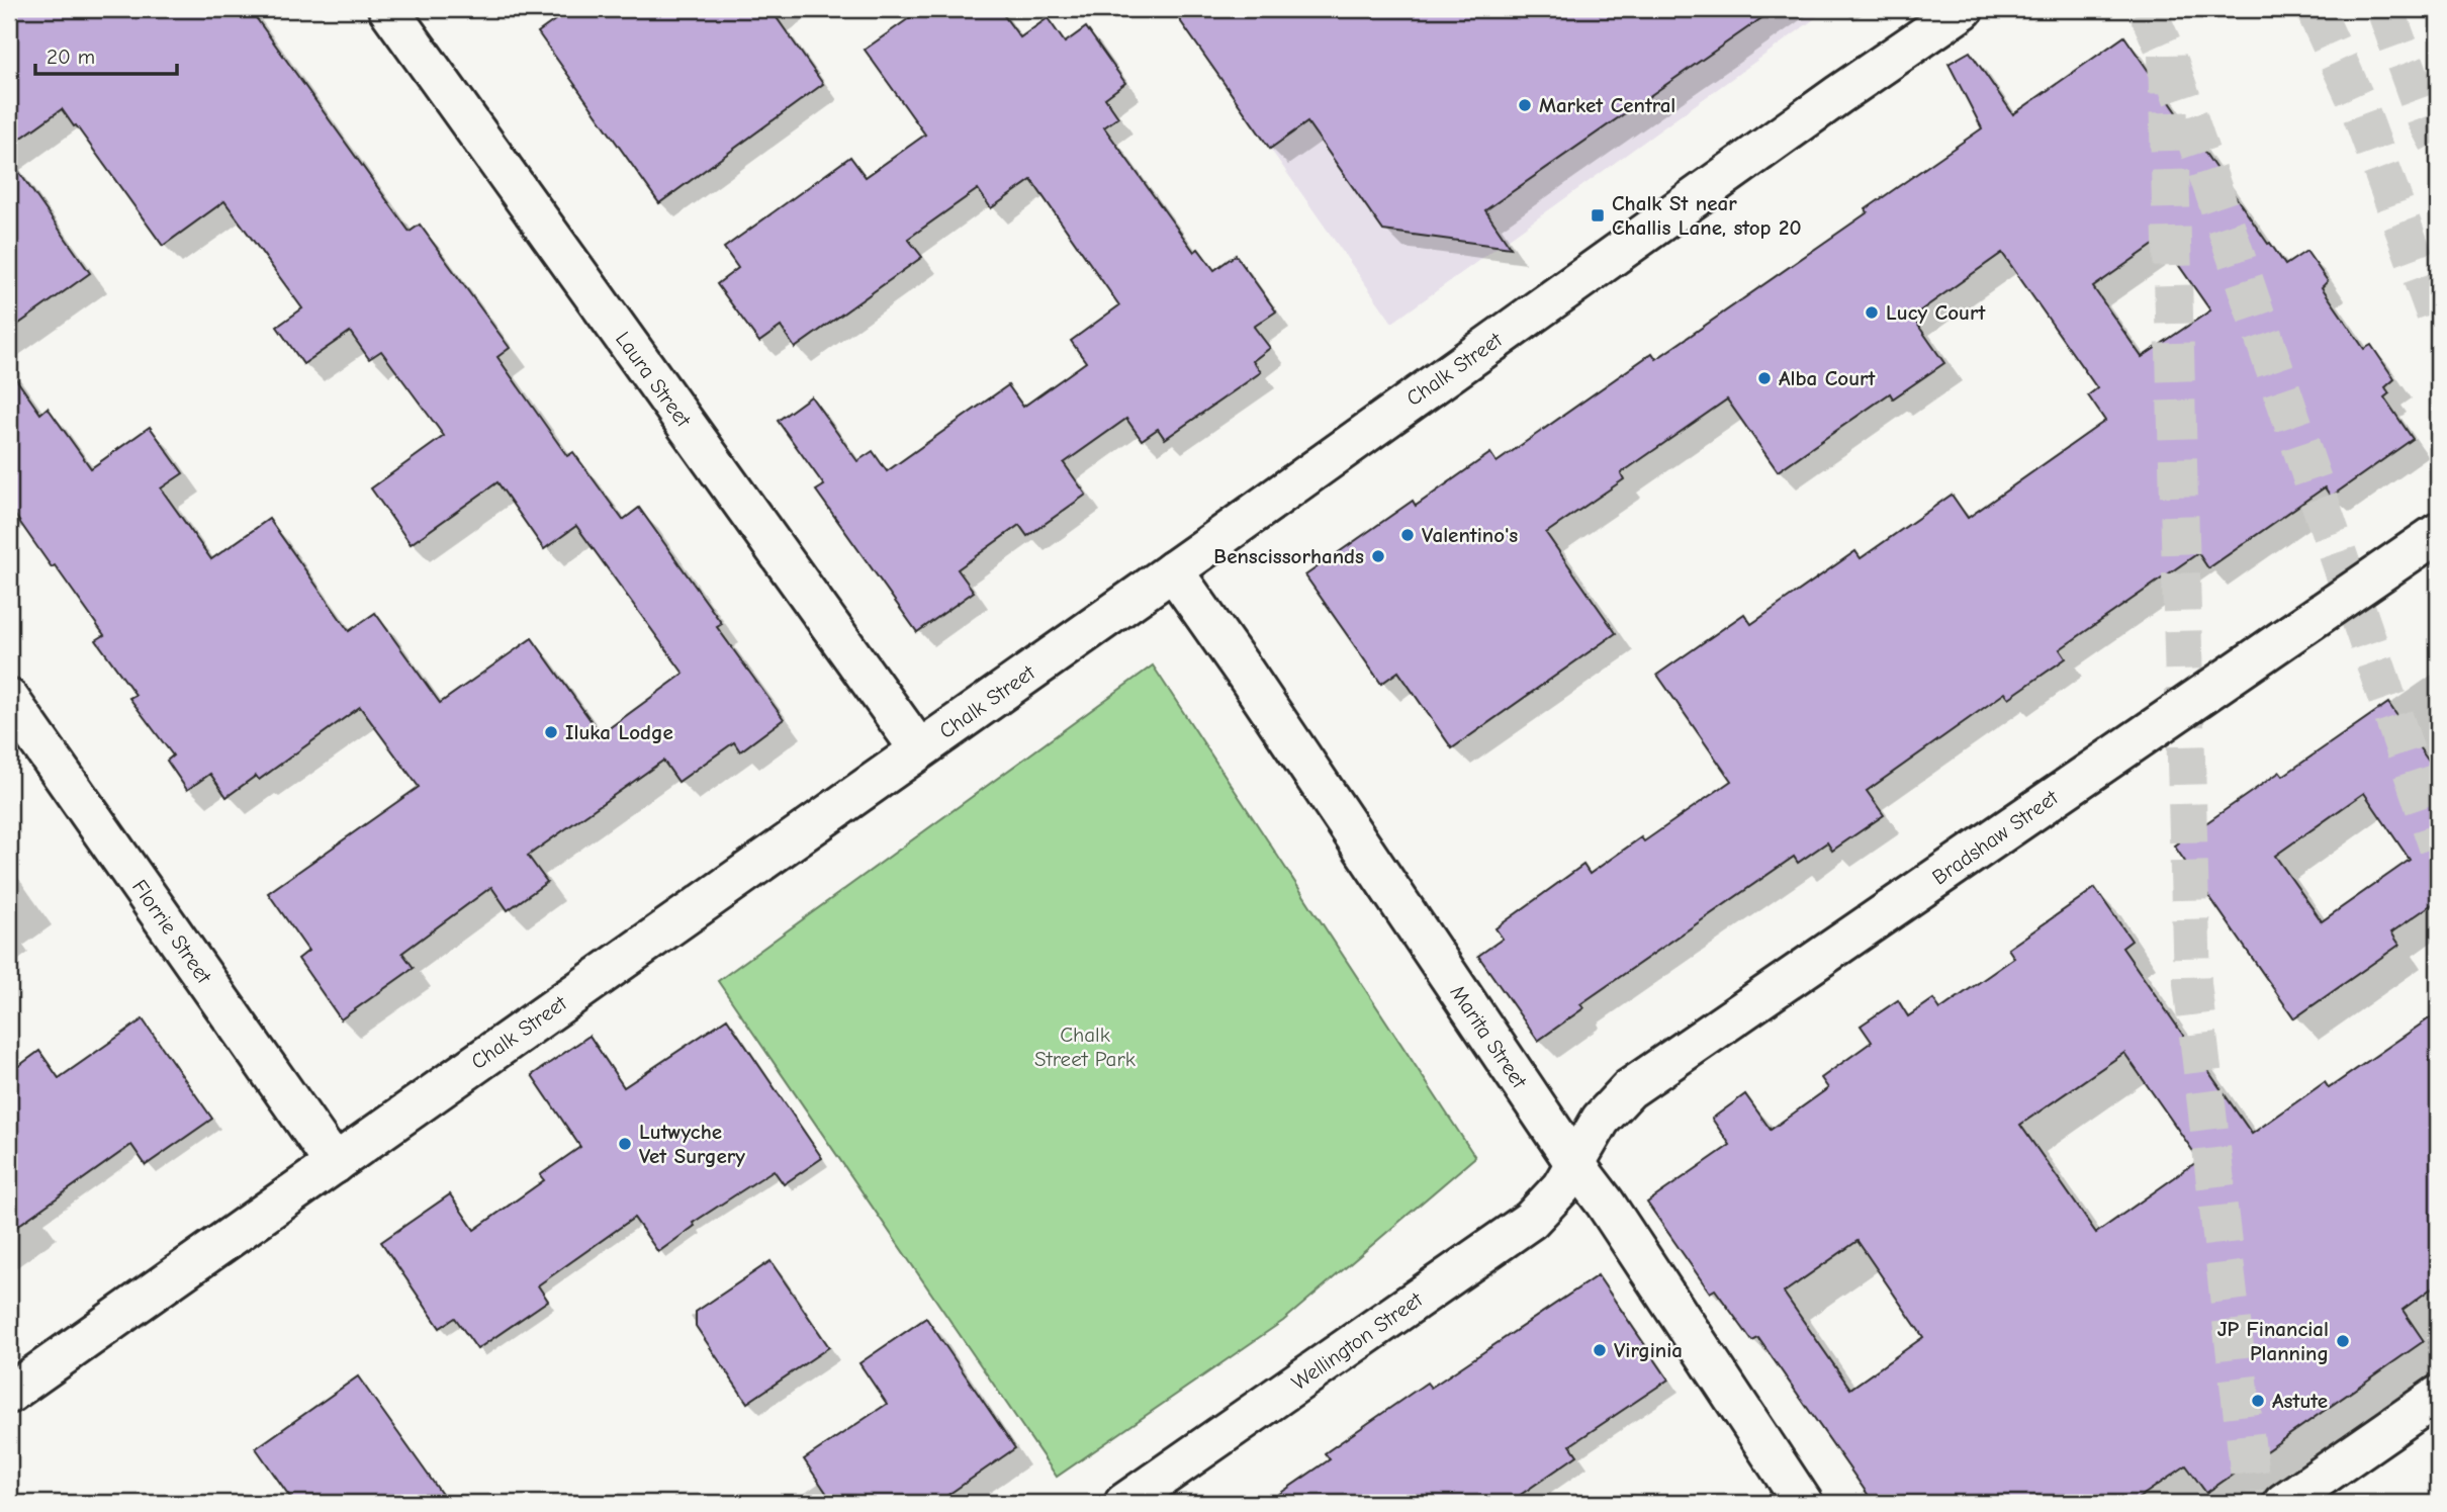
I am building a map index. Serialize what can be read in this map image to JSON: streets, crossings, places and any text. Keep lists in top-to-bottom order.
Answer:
{
  "streets": {
    "street": [
      "Chalk Street",
      "Laura Street",
      "Bradshaw Street",
      "Florrie Street",
      "Marita Street",
      "Wellington Street"
    ]
  },
  "crossings": [
    ["Chalk Street", "Laura Street"],
    ["Chalk Street", "Florrie Street"],
    ["Chalk Street", "Marita Street"],
    ["Bradshaw Street", "Marita Street"],
    ["Bradshaw Street", "Wellington Street"],
    ["Marita Street", "Wellington Street"]
  ],
  "parks": ["Chalk Street Park"],
  "places": {
    "other": [
      "Market Central",
      "Lucy Court",
      "Alba Court",
      "Valentino's",
      "Benscissorhands",
      "Iluka Lodge",
      "Lutwyche Vet Surgery",
      "JP Financial Planning",
      "Virginia",
      "Astute"
    ],
    "transit": ["Chalk St near Challis Lane, stop 20"]
  },
  "scale_bar": "20 m"
}
